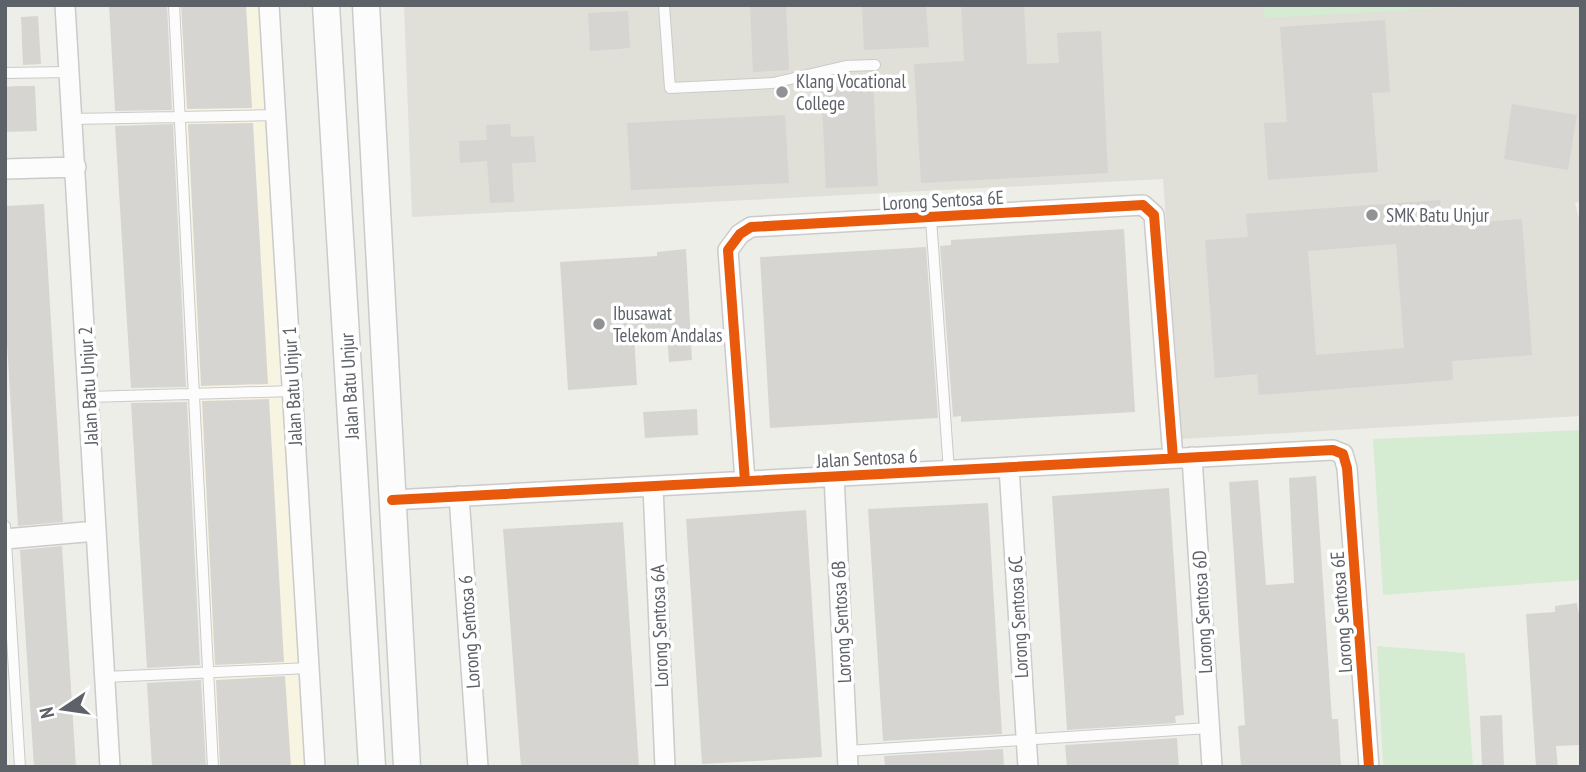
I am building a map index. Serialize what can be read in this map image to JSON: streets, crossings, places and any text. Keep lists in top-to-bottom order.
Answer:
{
  "streets": {
    "main road": ["Jalan Batu Unjur"],
    "street": [
      "Lorong Sentosa 6E",
      "Jalan Batu Unjur 2",
      "Jalan Batu Unjur 1",
      "Jalan Sentosa 6",
      "Lorong Sentosa 6D",
      "Lorong Sentosa 6C",
      "Lorong Sentosa 6B",
      "Lorong Sentosa 6A",
      "Lorong Sentosa 6"
    ]
  },
  "crossings": [
    ["Lorong Sentosa 6E", "Jalan Sentosa 6"],
    ["Lorong Sentosa 6E", "Lorong Sentosa 6D"],
    ["Jalan Batu Unjur", "Jalan Sentosa 6"],
    ["Jalan Sentosa 6", "Lorong Sentosa 6D"],
    ["Jalan Sentosa 6", "Lorong Sentosa 6C"],
    ["Jalan Sentosa 6", "Lorong Sentosa 6B"],
    ["Jalan Sentosa 6", "Lorong Sentosa 6A"],
    ["Jalan Sentosa 6", "Lorong Sentosa 6"]
  ],
  "places": ["Klang Vocational College", "SMK Batu Unjur", "Ibusawat Telekom Andalas"],
  "north": "left"
}
